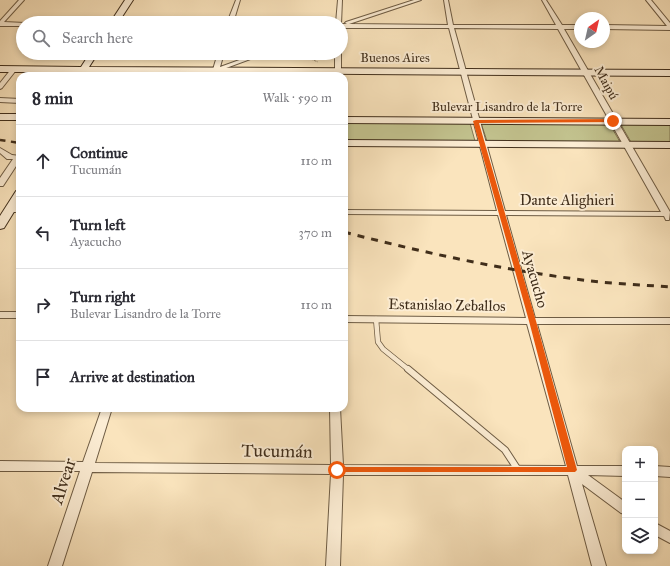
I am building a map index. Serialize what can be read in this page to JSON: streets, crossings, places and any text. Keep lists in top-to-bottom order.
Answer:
{
  "streets": {
    "main road": ["Buenos Aires", "Bulevar Lisandro de la Torre"],
    "street": [
      "Maipú",
      "Dante Alighieri",
      "Ayacucho",
      "Estanislao Zeballos",
      "Tucumán",
      "Alvear"
    ]
  },
  "crossings": [
    ["Buenos Aires", "Maipú"],
    ["Buenos Aires", "Ayacucho"],
    ["Maipú", "Bulevar Lisandro de la Torre"],
    ["Maipú", "Dante Alighieri"],
    ["Bulevar Lisandro de la Torre", "Ayacucho"],
    ["Dante Alighieri", "Ayacucho"],
    ["Ayacucho", "Estanislao Zeballos"],
    ["Ayacucho", "Tucumán"],
    ["Tucumán", "Alvear"]
  ],
  "north": "top right",
  "page": {
    "search": "Search here",
    "heading": ["8 min", "Walk · 590 m"],
    "list": [
      ["Continue", "Tucumán", "110 m"],
      ["Turn left", "Ayacucho", "370 m"],
      ["Turn right", "Bulevar Lisandro de la Torre", "110 m"],
      "Arrive at destination"
    ],
    "map_buttons": ["+", "−"]
  }
}
